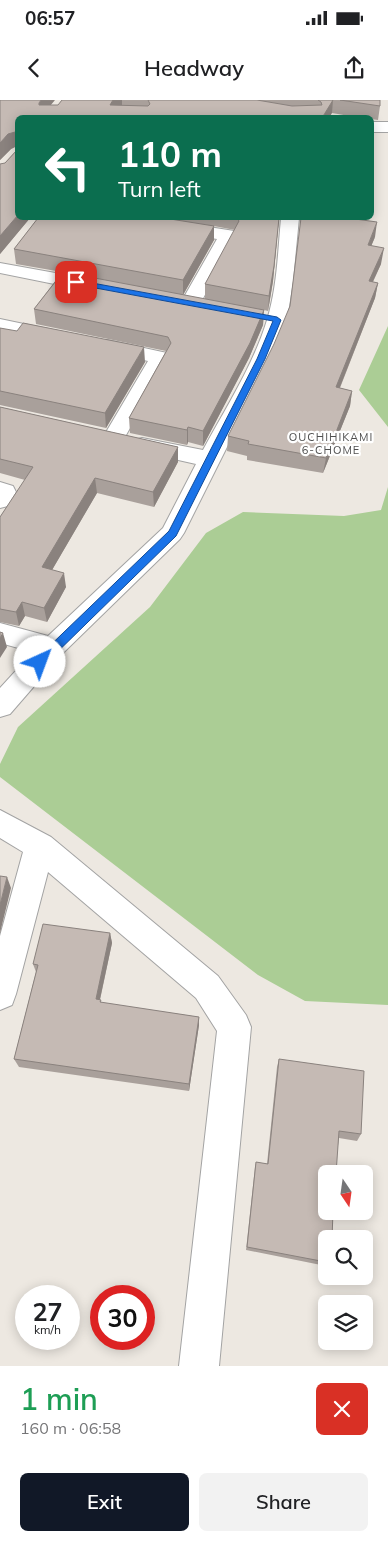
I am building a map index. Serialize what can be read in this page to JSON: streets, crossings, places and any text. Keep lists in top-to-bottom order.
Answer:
{
  "districts": ["OUCHIHIKAMI 6-CHOME"],
  "north": "bottom",
  "page": {
    "status": "06:57",
    "header": "Headway",
    "turn": ["110 m", "Turn left"],
    "speed": "27 km/h",
    "limit": "30",
    "heading": ["1 min", "160 m · 06:58"],
    "buttons": ["Exit", "Share"]
  }
}
